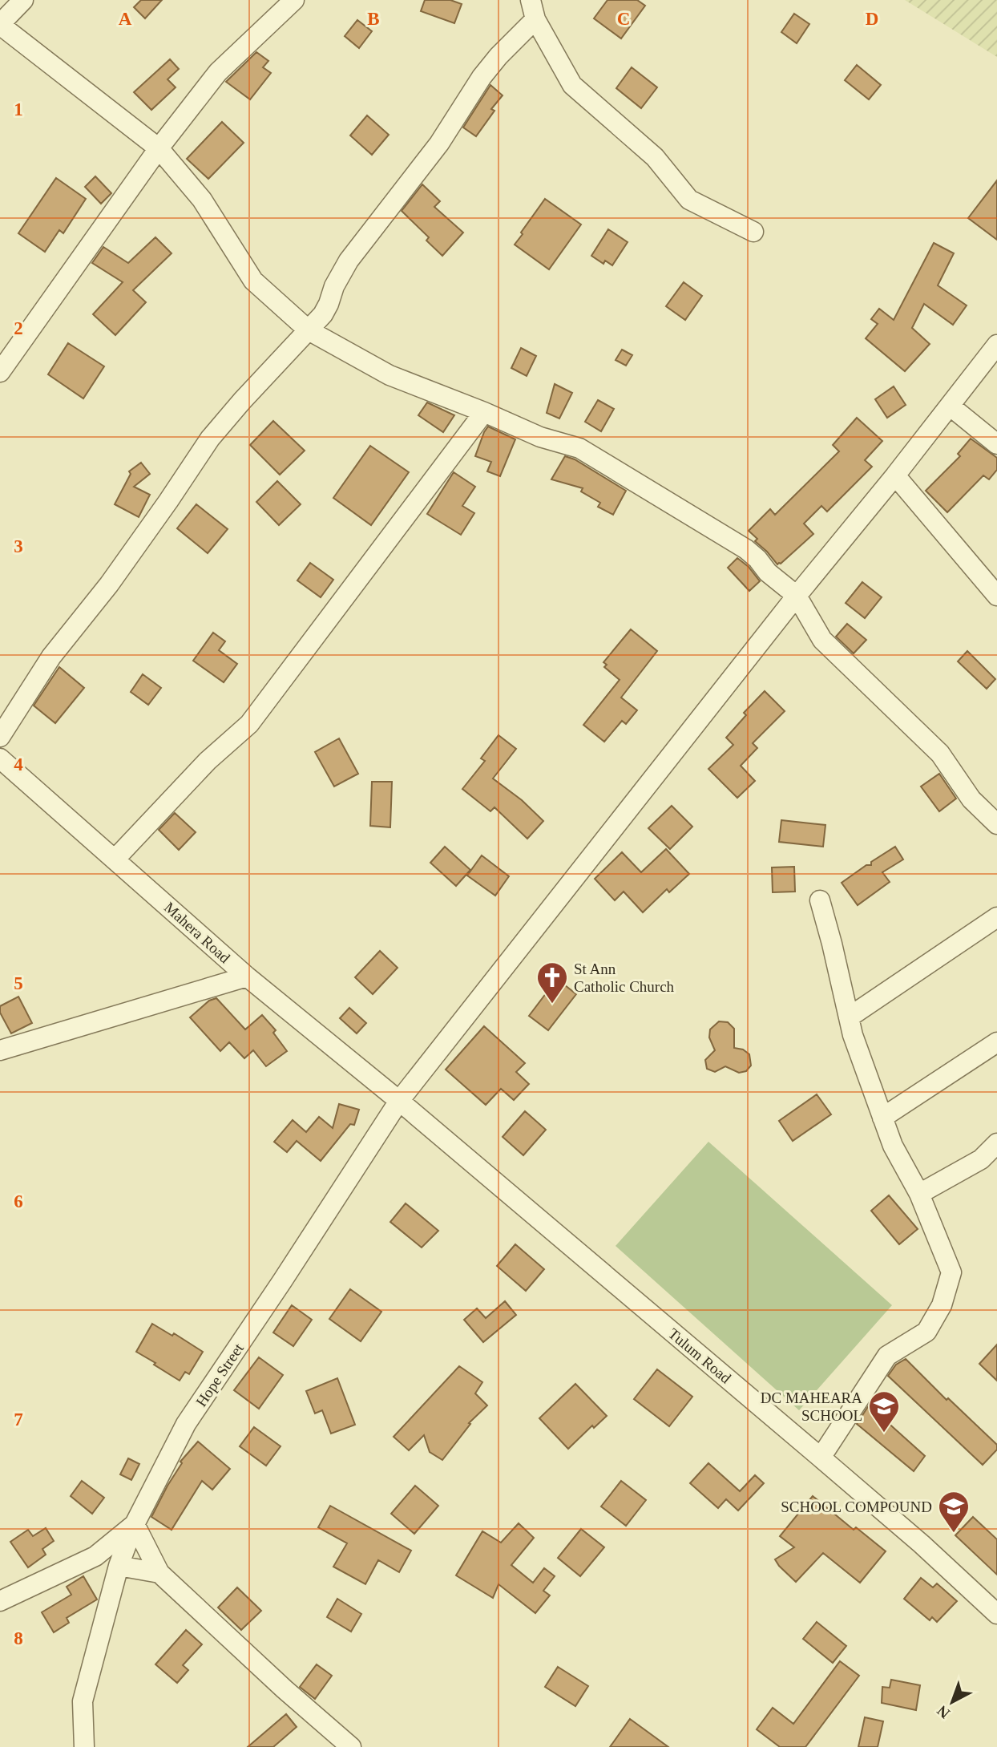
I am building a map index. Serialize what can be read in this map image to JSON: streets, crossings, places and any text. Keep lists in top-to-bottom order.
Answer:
{
  "streets": {
    "street": ["Mahera Road", "Tulum Road", "Hope Street"]
  },
  "crossings": [
    ["Mahera Road", "Tulum Road"],
    ["Mahera Road", "Hope Street"],
    ["Tulum Road", "Hope Street"]
  ],
  "places": {
    "church": ["St Ann Catholic Church"],
    "school or university": ["DC MAHEARA SCHOOL", "SCHOOL COMPOUND"]
  },
  "north": "bottom left",
  "grid": {
    "columns": [
      "A",
      "B",
      "C",
      "D"
    ],
    "rows": [
      "1",
      "2",
      "3",
      "4",
      "5",
      "6",
      "7",
      "8"
    ]
  }
}
